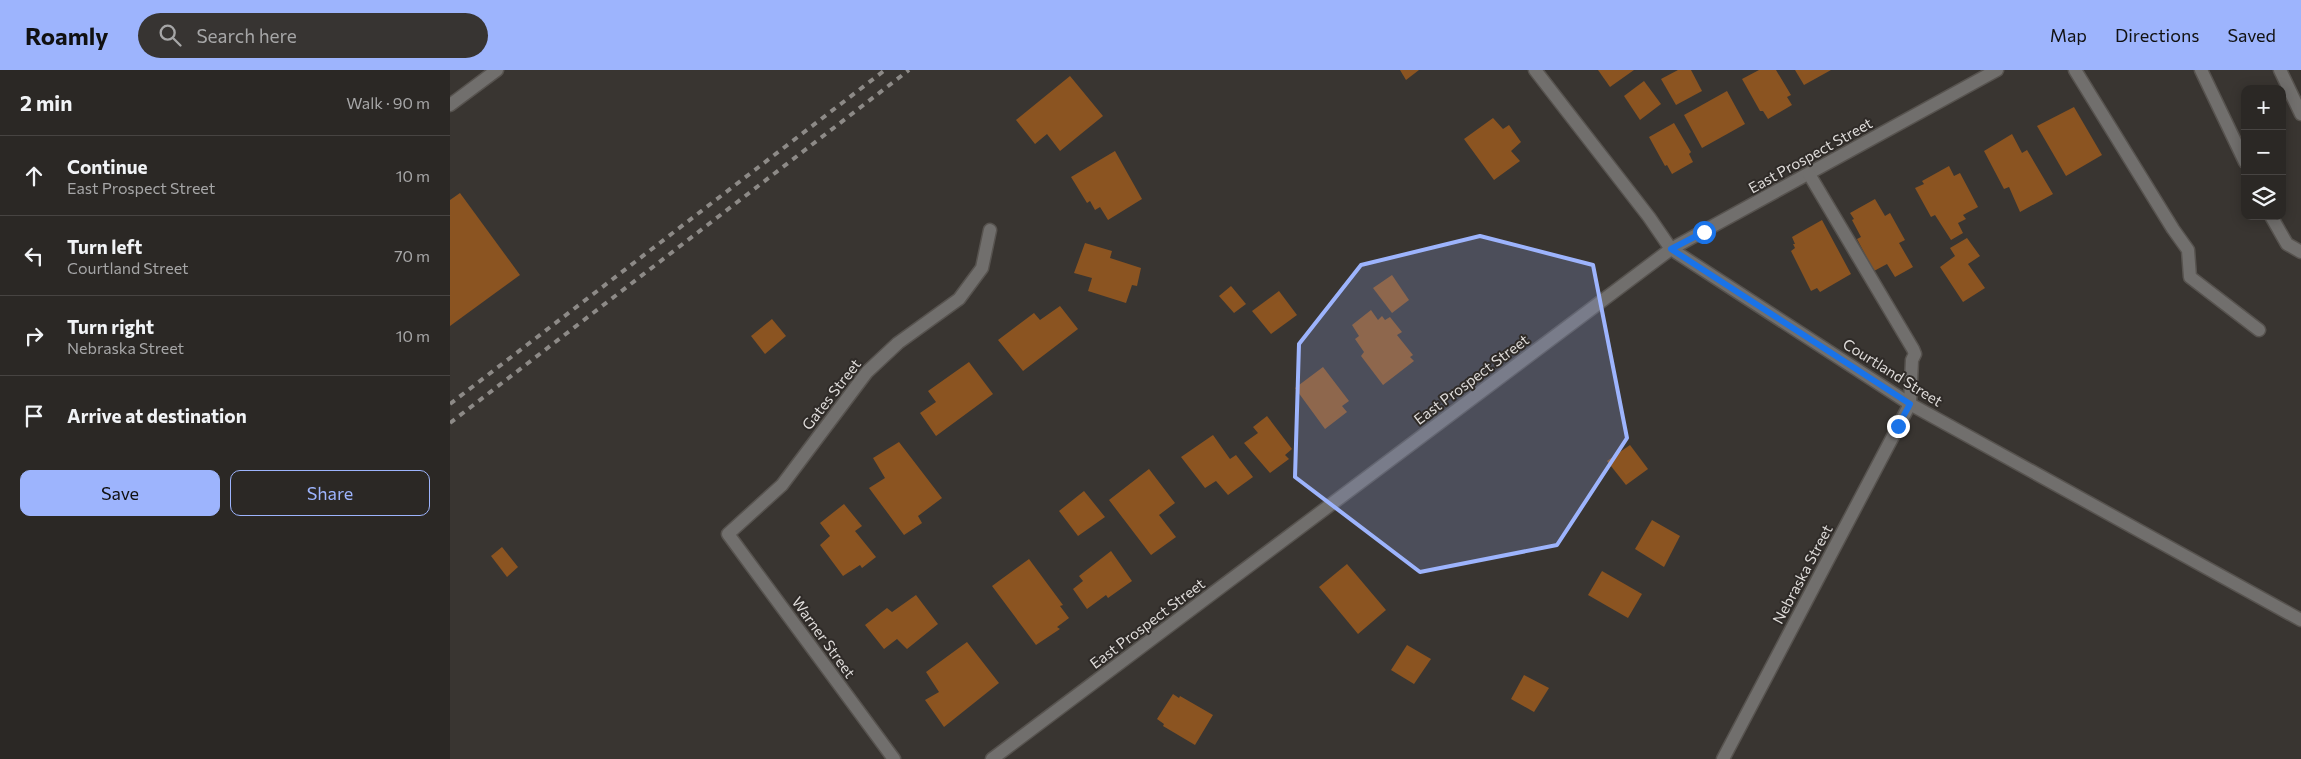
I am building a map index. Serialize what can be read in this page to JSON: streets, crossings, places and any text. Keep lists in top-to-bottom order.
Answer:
{
  "streets": {
    "street": [
      "East Prospect Street",
      "Courtland Street",
      "Gates Street",
      "Nebraska Street",
      "Warner Street"
    ]
  },
  "crossings": [
    ["East Prospect Street", "Courtland Street"],
    ["Courtland Street", "Nebraska Street"],
    ["Gates Street", "Warner Street"]
  ],
  "page": {
    "header": "Roamly",
    "search": "Search here",
    "nav": ["Map", "Directions", "Saved"],
    "heading": ["2 min", "Walk · 90 m"],
    "map_buttons": ["+", "−"],
    "list": [
      ["Continue", "East Prospect Street", "10 m"],
      ["Turn left", "Courtland Street", "70 m"],
      ["Turn right", "Nebraska Street", "10 m"],
      "Arrive at destination"
    ],
    "buttons": ["Save", "Share"]
  }
}
